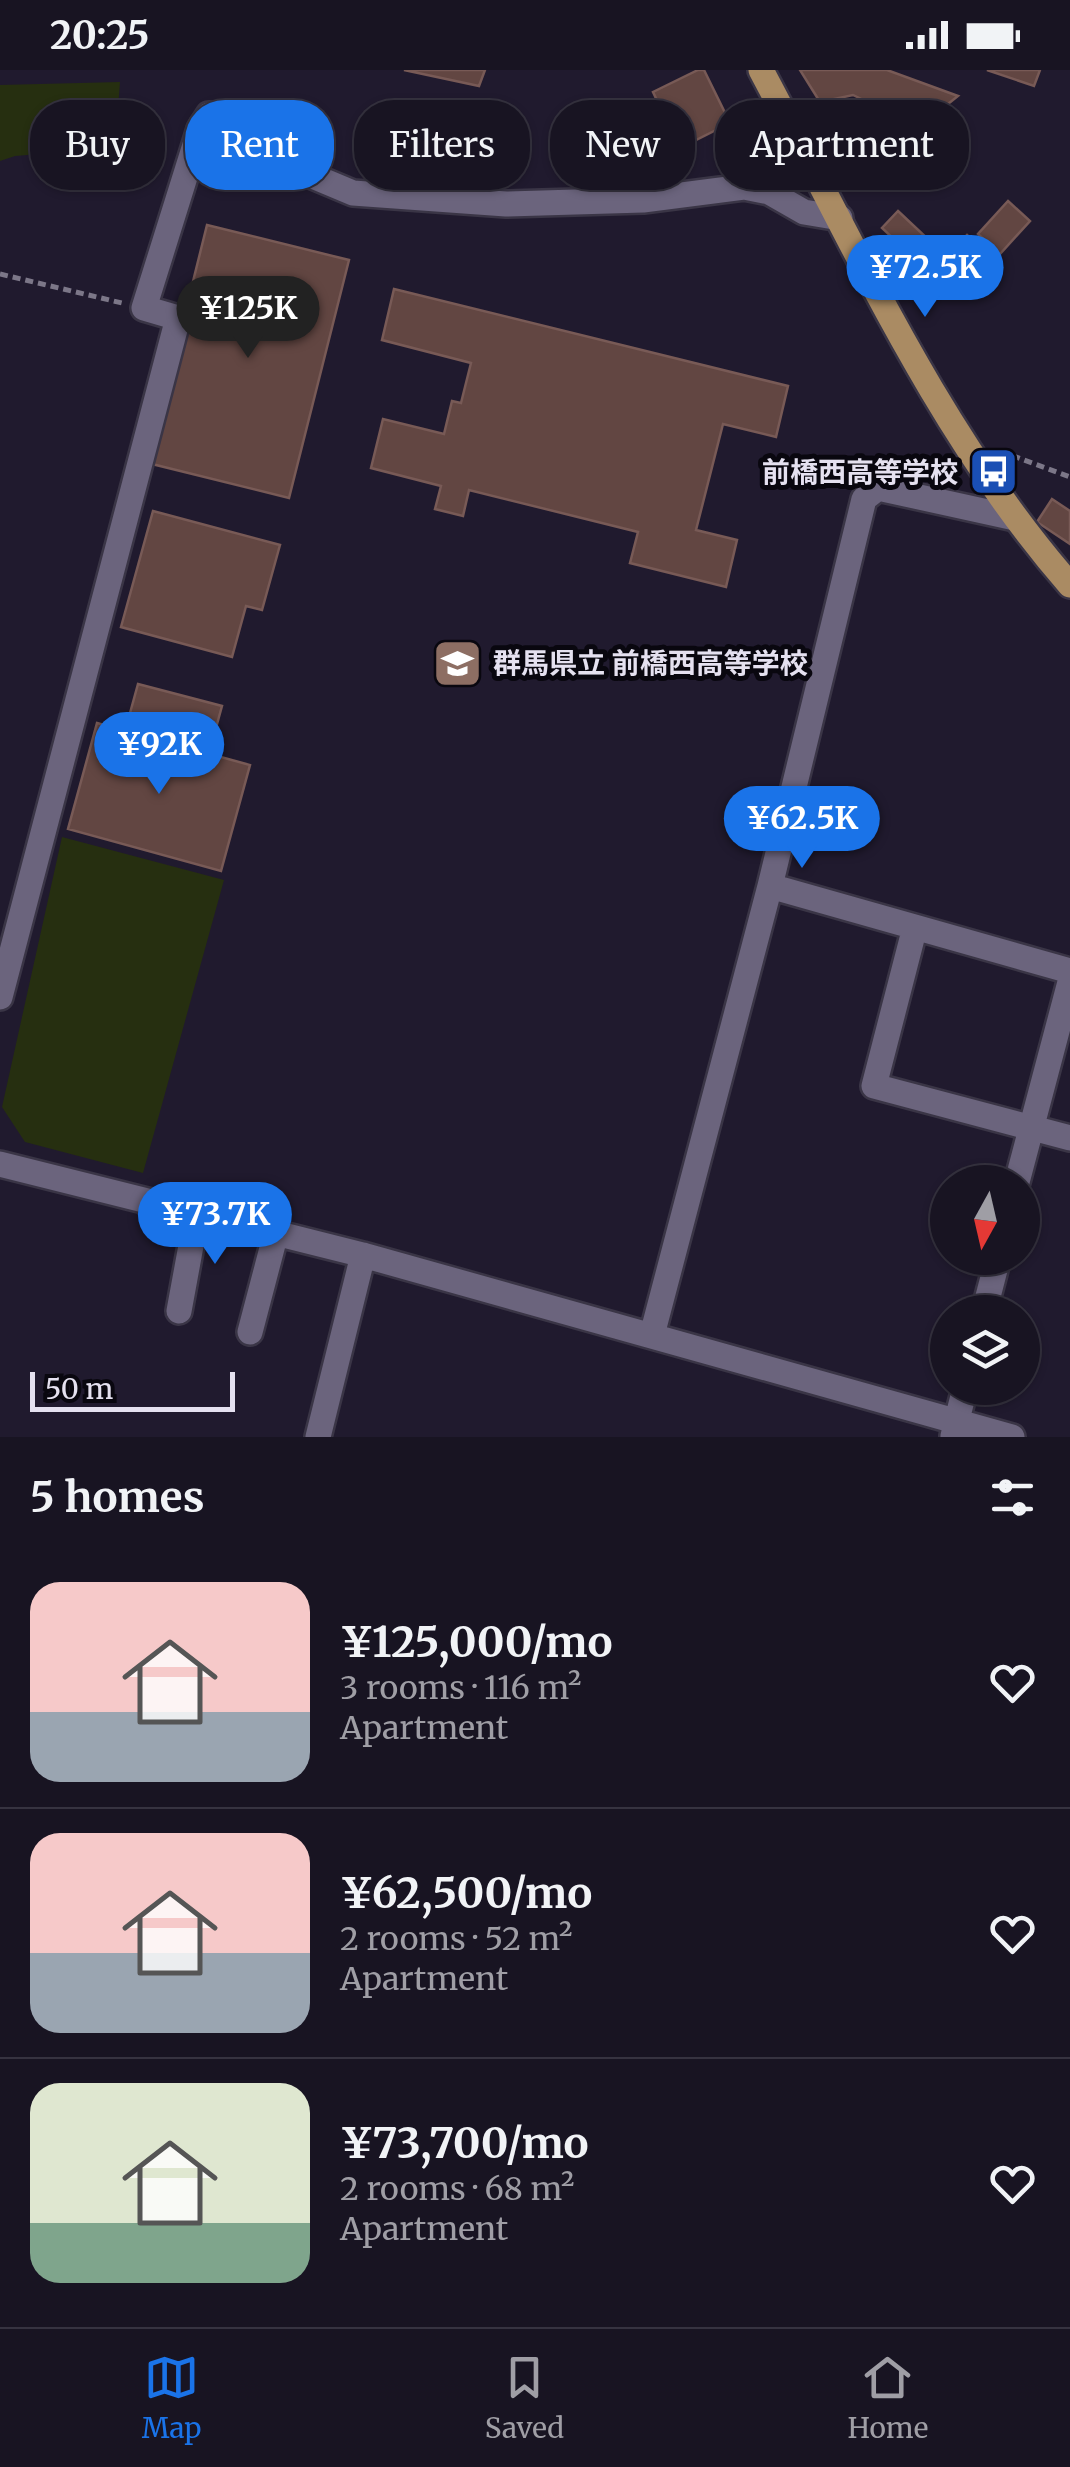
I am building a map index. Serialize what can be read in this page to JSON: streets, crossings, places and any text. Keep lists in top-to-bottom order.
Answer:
{
  "places": {
    "bus stop": ["前橋西高等学校"],
    "school or university": ["群馬県立 前橋西高等学校"]
  },
  "scale_bar": "50 m",
  "north": "bottom",
  "page": {
    "status": "20:25",
    "chip": [
      "Buy",
      "Rent",
      "Filters",
      "New",
      "Apartment"
    ],
    "price": [
      "¥72.5K",
      "¥125K",
      "¥92K",
      "¥62.5K",
      "¥73.7K"
    ],
    "scale": "50 m",
    "heading": "5 homes",
    "list": [
      {
        "name": "¥125,000/mo",
        "note": "3 rooms · 116 m² · Apartment"
      },
      {
        "name": "¥62,500/mo",
        "note": "2 rooms · 52 m² · Apartment"
      },
      {
        "name": "¥73,700/mo",
        "note": "2 rooms · 68 m² · Apartment"
      }
    ],
    "tabs": ["Map", "Saved", "Home"]
  }
}
